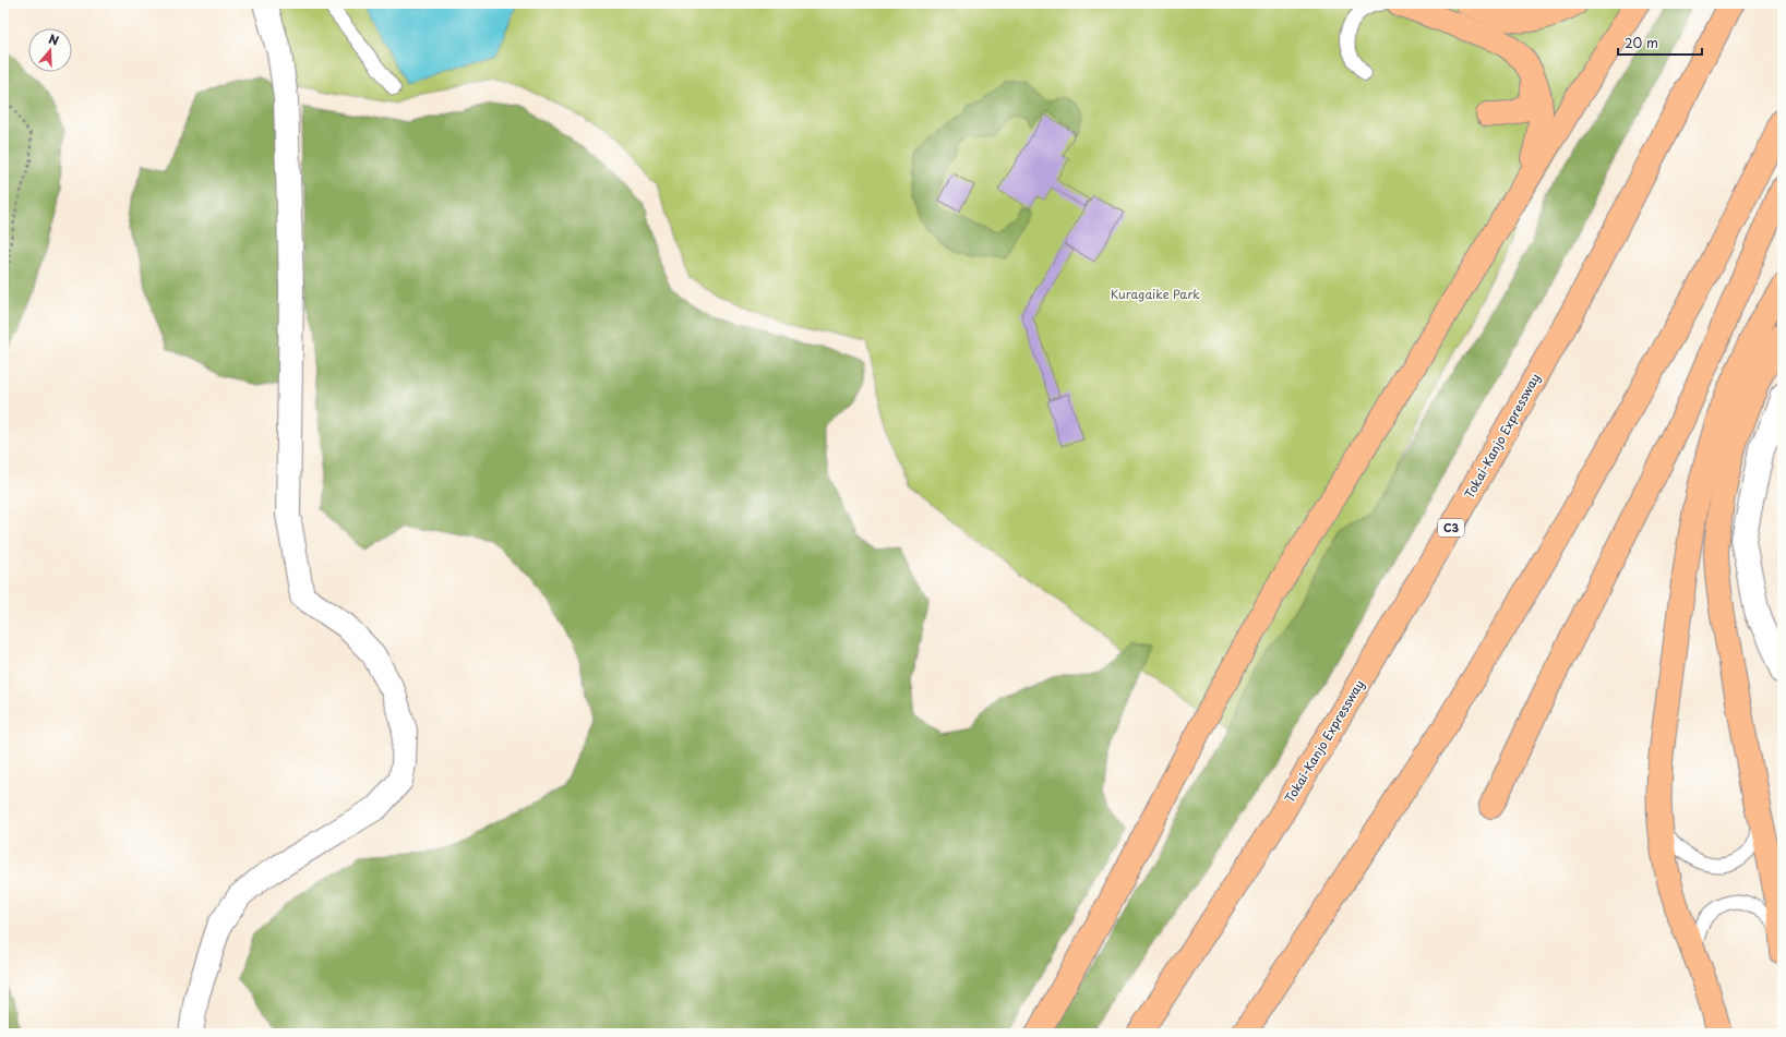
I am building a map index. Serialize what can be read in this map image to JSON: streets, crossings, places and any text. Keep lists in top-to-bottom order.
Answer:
{
  "streets": {
    "highway": ["Tokai-Kanjo Expressway", "C3"]
  },
  "parks": ["Kuragaike Park"],
  "scale_bar": "20 m",
  "north": "top"
}
